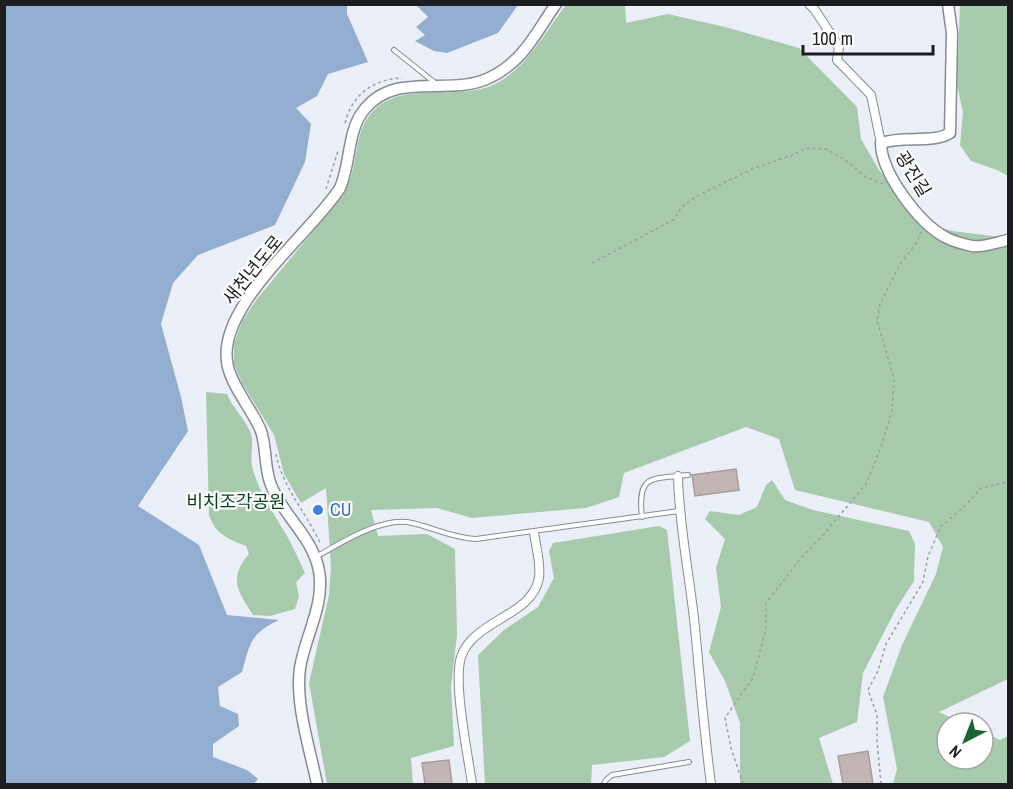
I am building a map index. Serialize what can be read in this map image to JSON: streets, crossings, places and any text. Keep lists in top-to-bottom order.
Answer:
{
  "streets": {
    "street": ["광진길", "새천년도로"]
  },
  "parks": ["비치조각공원"],
  "places": ["CU"],
  "scale_bar": "100 m",
  "north": "bottom left"
}
